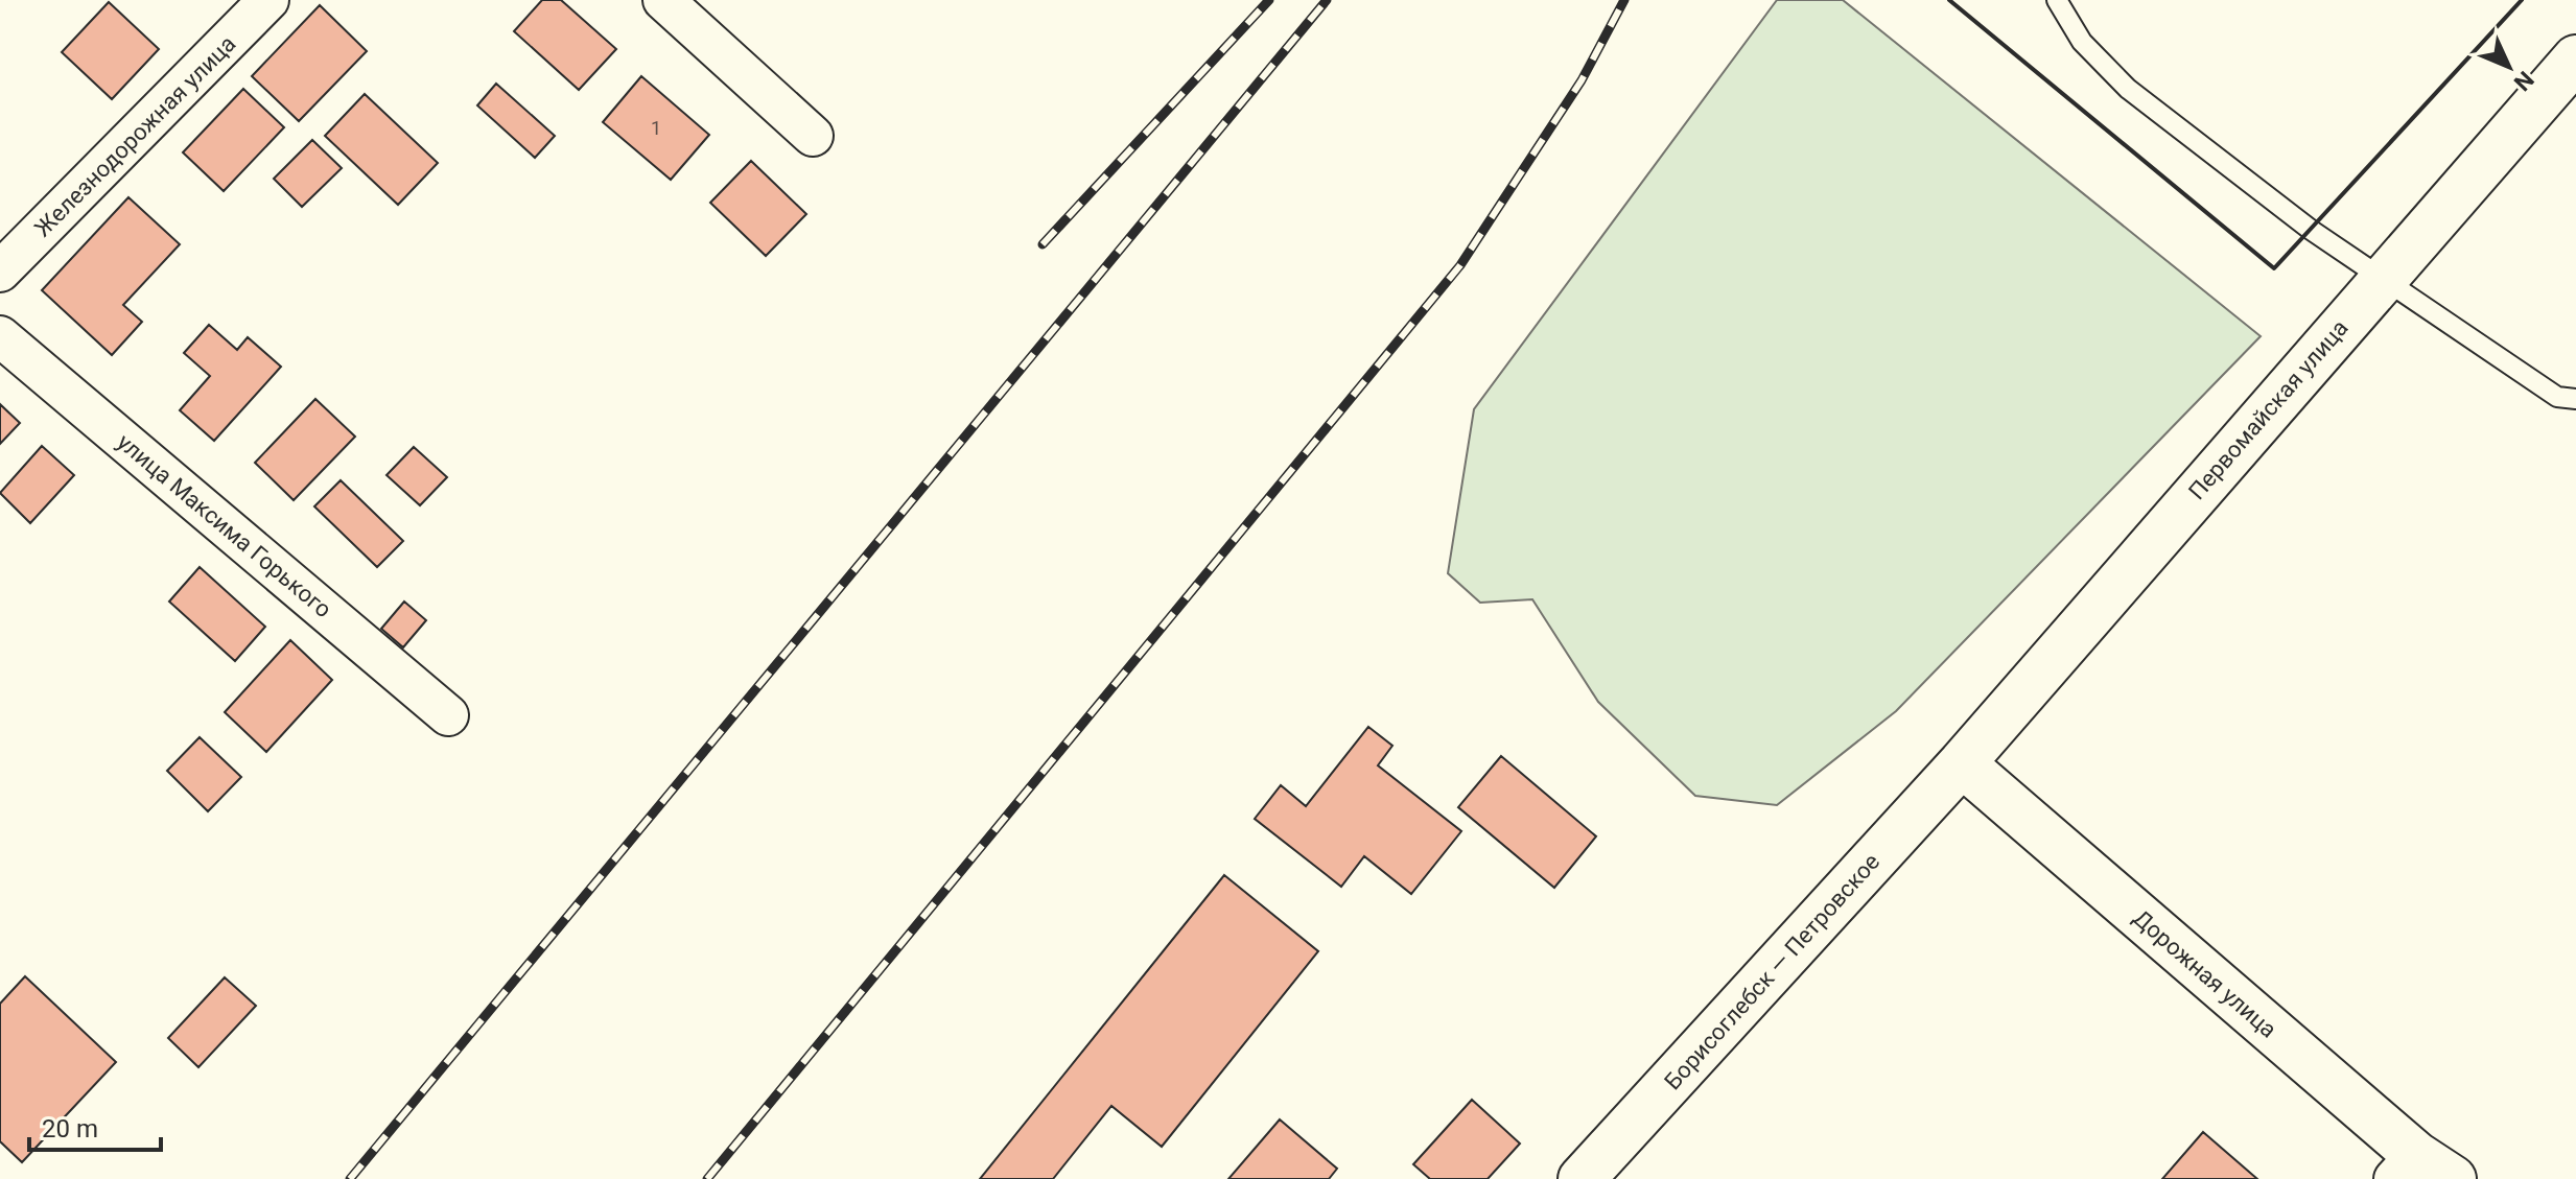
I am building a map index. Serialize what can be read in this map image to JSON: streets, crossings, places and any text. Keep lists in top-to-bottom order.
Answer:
{
  "streets": {
    "street": [
      "Железнодорожная улица",
      "Первомайская улица",
      "улица Максима Горького",
      "Борисоглебск — Петровское",
      "Дорожная улица"
    ]
  },
  "crossings": [
    ["Первомайская улица", "Борисоглебск — Петровское"],
    ["Первомайская улица", "Дорожная улица"],
    ["Борисоглебск — Петровское", "Дорожная улица"]
  ],
  "house_numbers": ["1"],
  "scale_bar": "20 m",
  "north": "bottom right"
}
